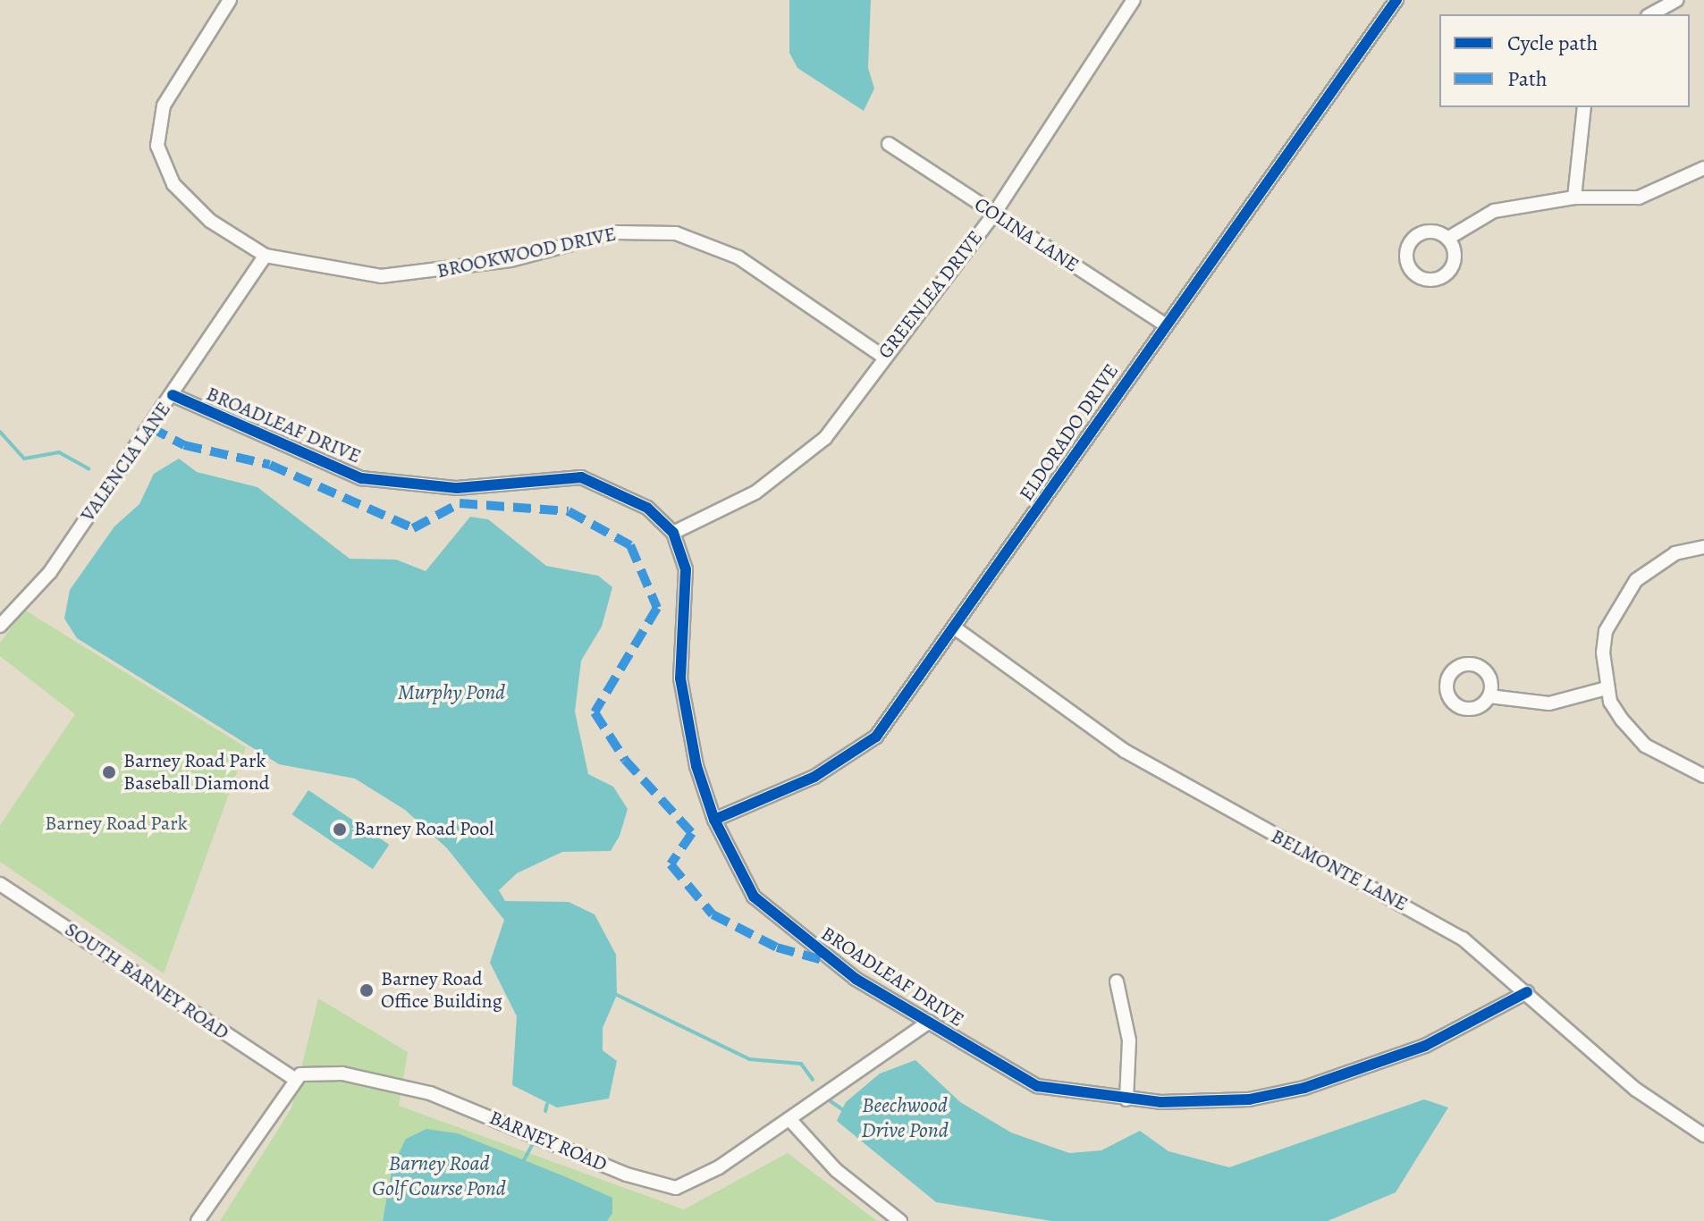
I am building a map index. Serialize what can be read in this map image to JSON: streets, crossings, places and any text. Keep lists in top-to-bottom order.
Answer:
{
  "streets": {
    "street": [
      "COLINA LANE",
      "BROOKWOOD DRIVE",
      "GREENLEA DRIVE",
      "BROADLEAF DRIVE",
      "ELDORADO DRIVE",
      "VALENCIA LANE",
      "BELMONTE LANE",
      "SOUTH BARNEY ROAD",
      "BARNEY ROAD"
    ]
  },
  "crossings": [
    ["COLINA LANE", "GREENLEA DRIVE"],
    ["COLINA LANE", "ELDORADO DRIVE"],
    ["BROOKWOOD DRIVE", "GREENLEA DRIVE"],
    ["BROOKWOOD DRIVE", "VALENCIA LANE"],
    ["GREENLEA DRIVE", "BROADLEAF DRIVE"],
    ["BROADLEAF DRIVE", "ELDORADO DRIVE"],
    ["BROADLEAF DRIVE", "VALENCIA LANE"],
    ["BROADLEAF DRIVE", "BELMONTE LANE"],
    ["BROADLEAF DRIVE", "BARNEY ROAD"],
    ["ELDORADO DRIVE", "BELMONTE LANE"],
    ["SOUTH BARNEY ROAD", "BARNEY ROAD"]
  ],
  "water": ["Murphy Pond", "Beechwood Drive Pond", "Barney Road Golf Course Pond"],
  "parks": ["Barney Road Park"],
  "places": ["Barney Road Park Baseball Diamond", "Barney Road Pool", "Barney Road Office Building"],
  "legend": ["Cycle path", "Path"]
}
